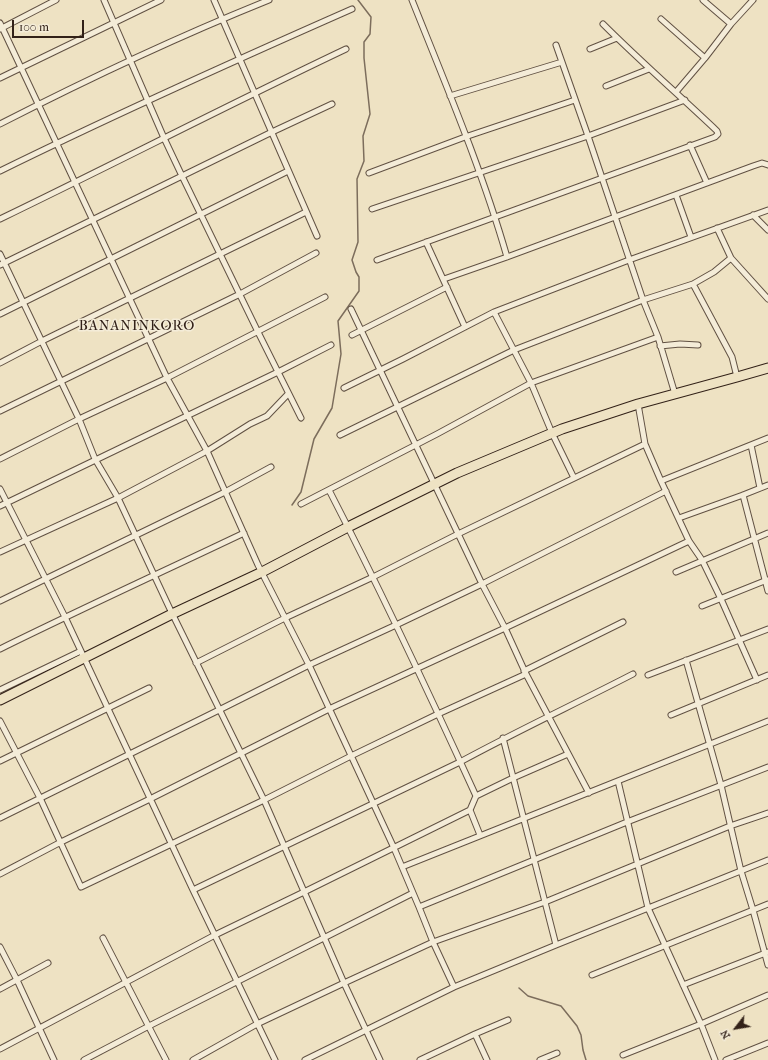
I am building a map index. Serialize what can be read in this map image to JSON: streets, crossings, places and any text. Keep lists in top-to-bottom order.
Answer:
{
  "districts": ["BANANINKORO"],
  "scale_bar": "100 m",
  "north": "bottom left"
}
